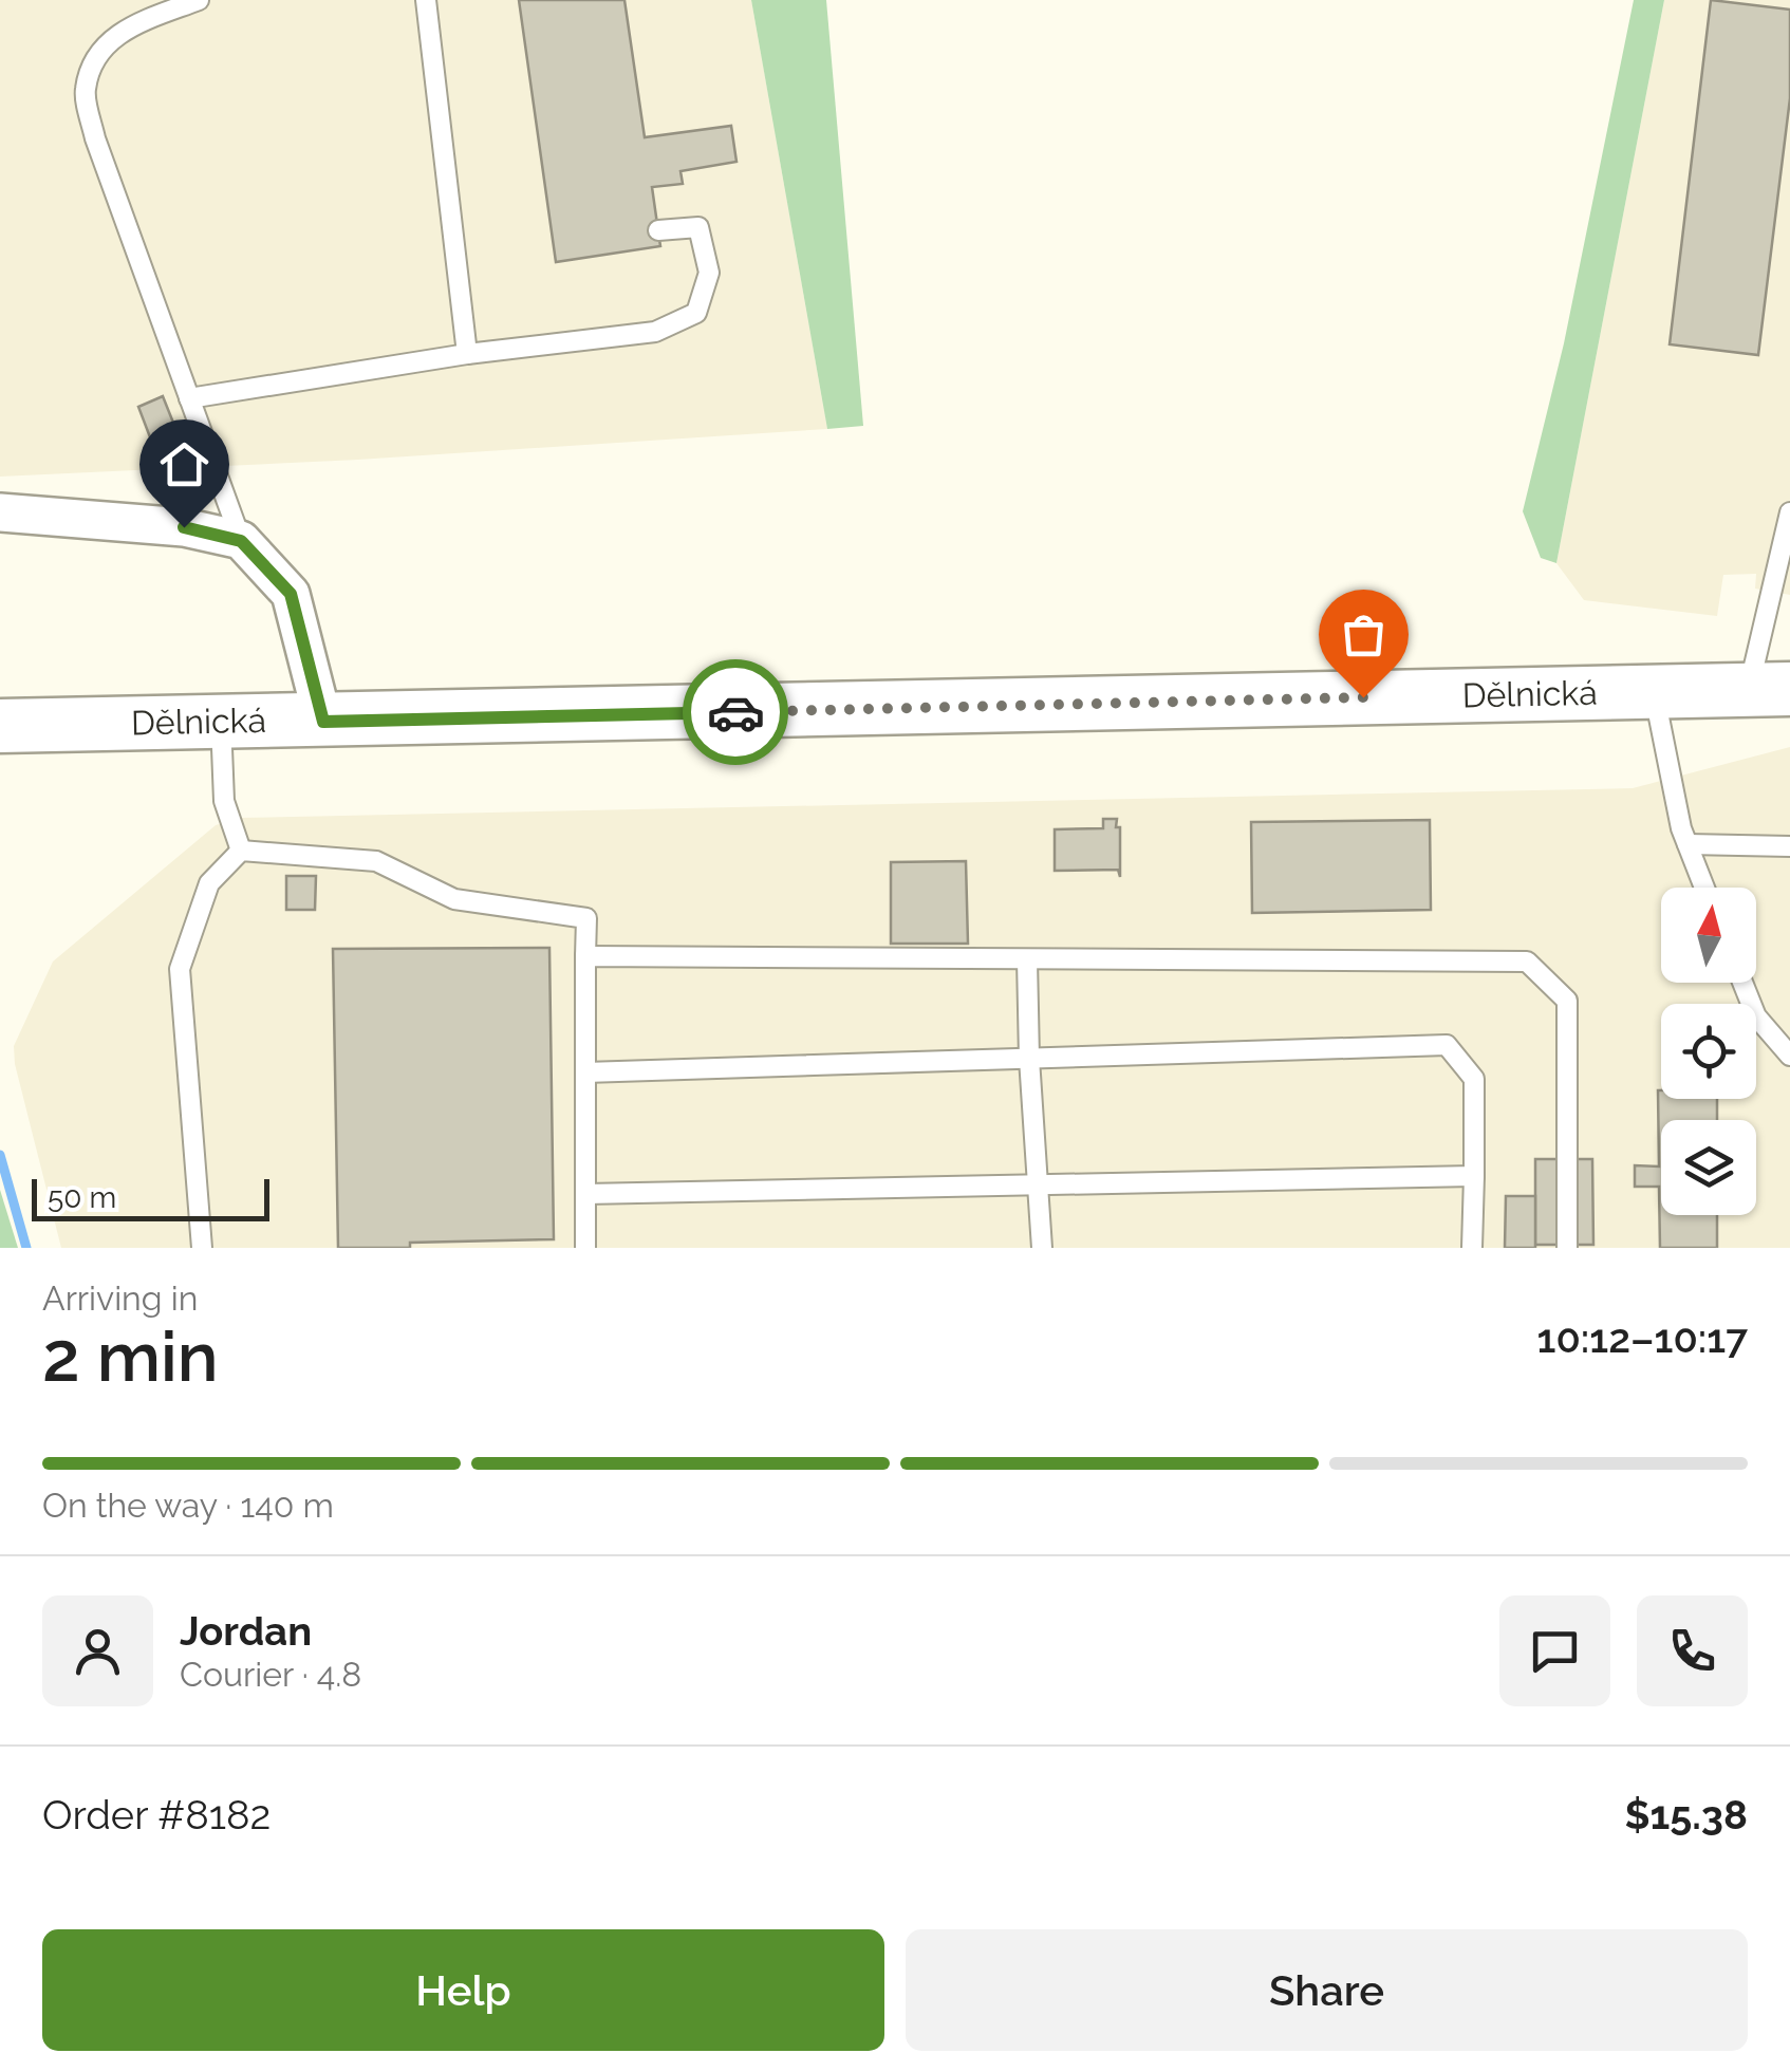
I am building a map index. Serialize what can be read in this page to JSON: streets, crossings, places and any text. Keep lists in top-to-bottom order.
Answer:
{
  "streets": {
    "main road": ["Dělnická"]
  },
  "scale_bar": "50 m",
  "north": "top",
  "page": {
    "scale": "50 m",
    "heading": ["2 min", "Arriving in", "10:12–10:17"],
    "panel": [
      "Jordan",
      "Courier · 4.8",
      "Order #8182",
      "$15.38"
    ],
    "bar": "On the way · 140 m",
    "buttons": ["Help", "Share"]
  }
}
